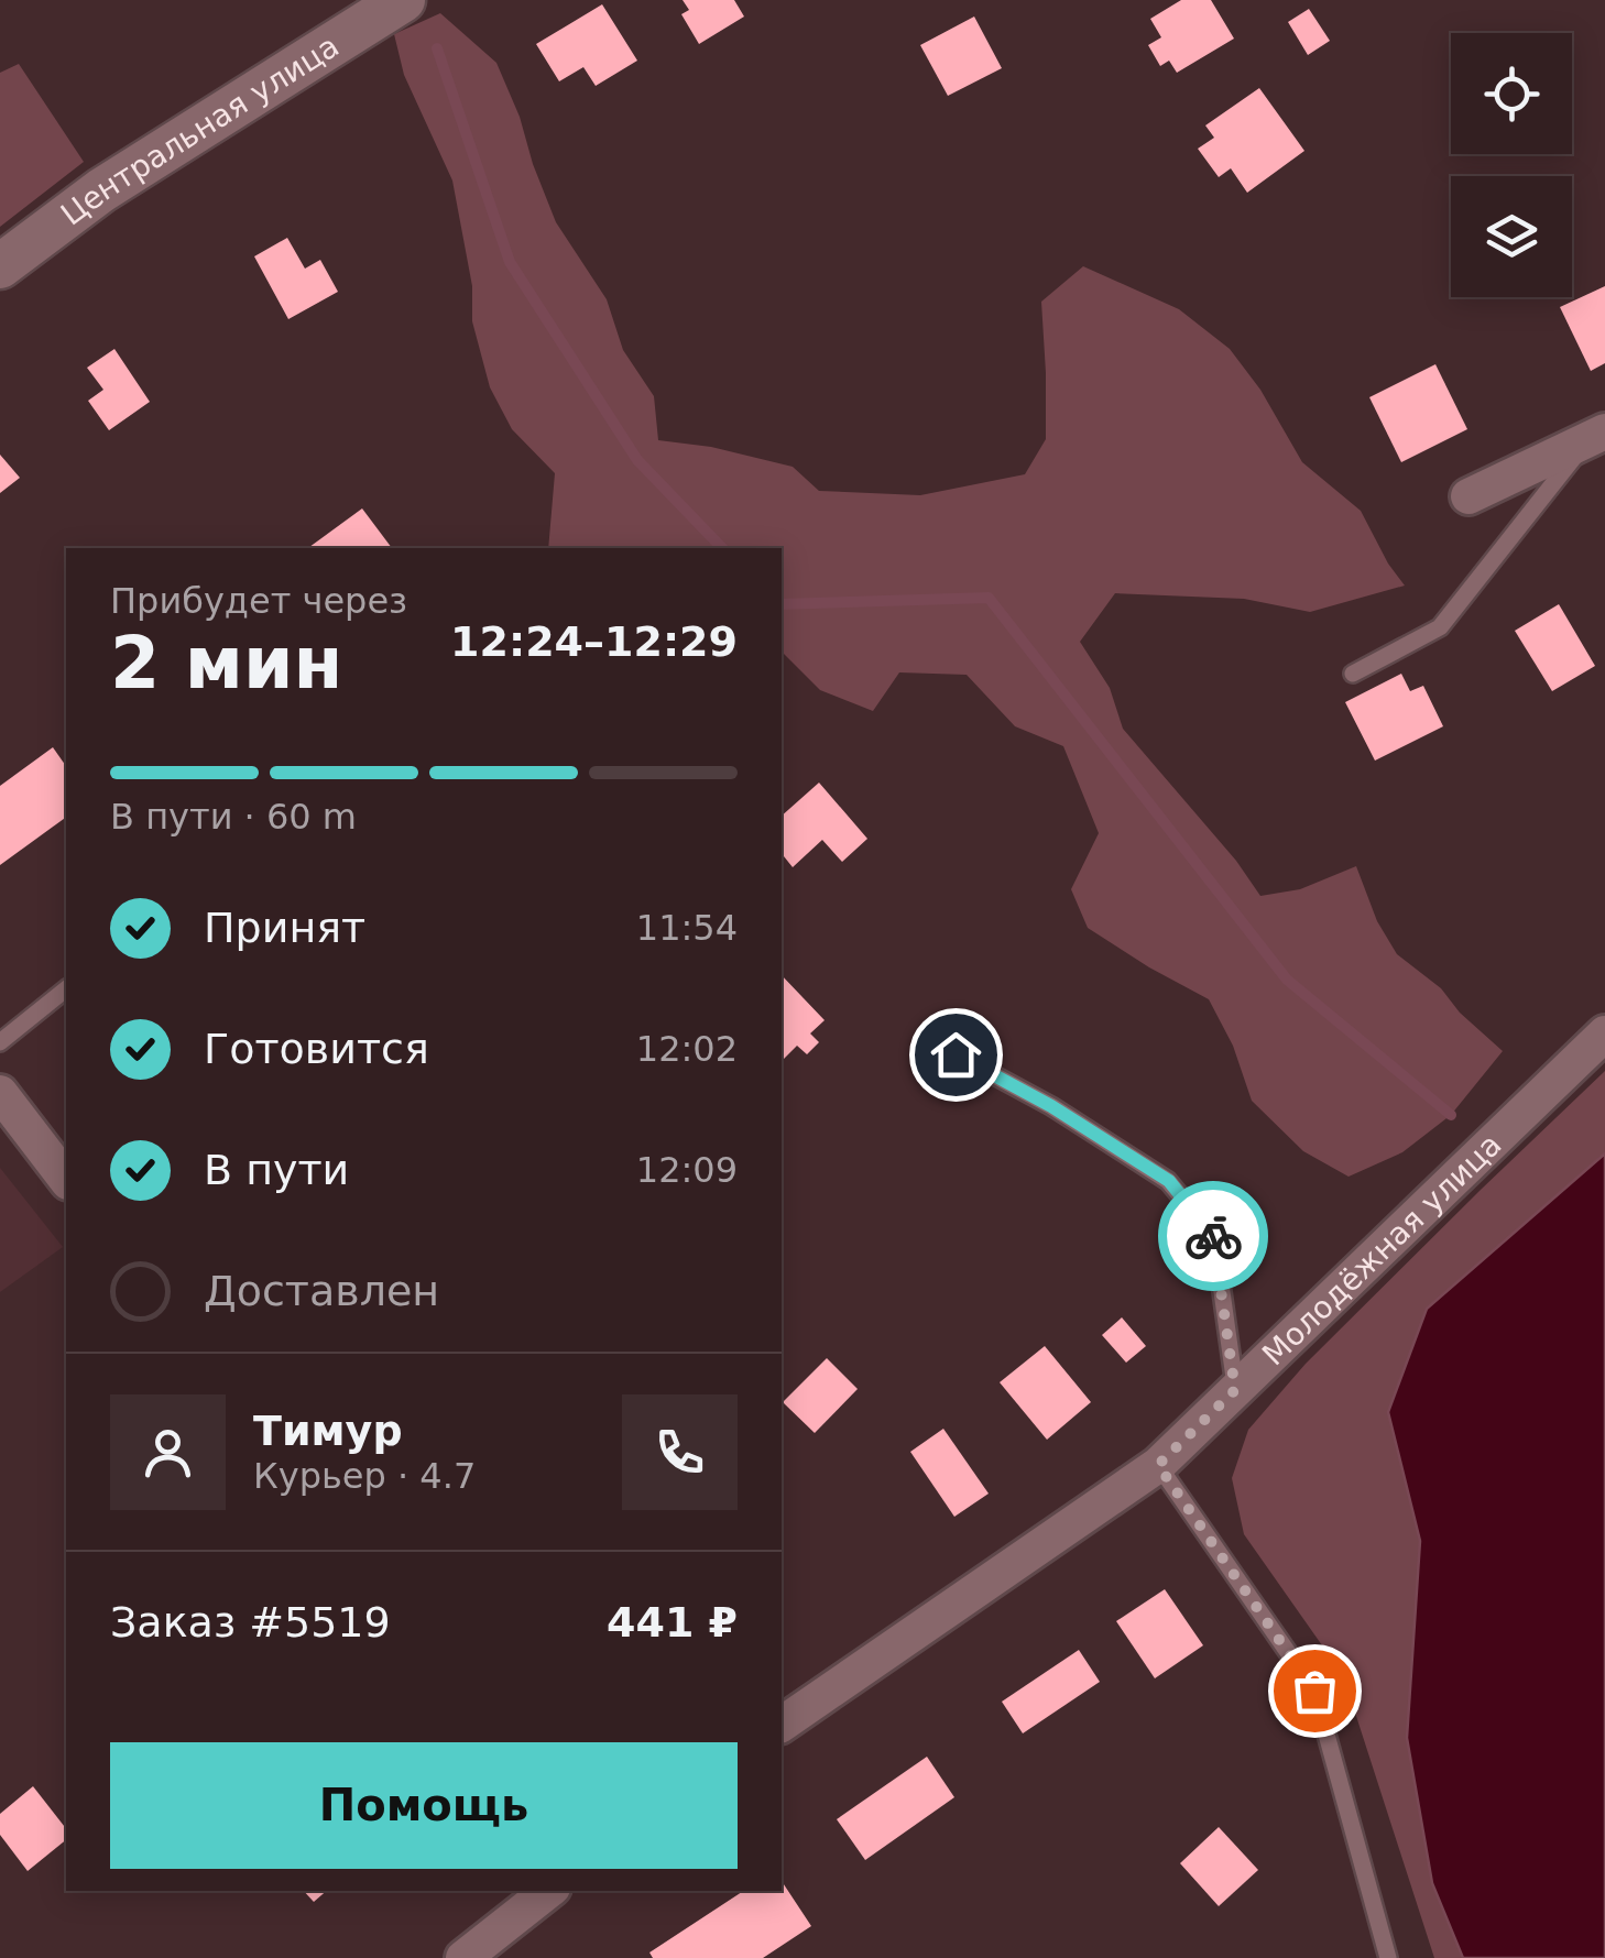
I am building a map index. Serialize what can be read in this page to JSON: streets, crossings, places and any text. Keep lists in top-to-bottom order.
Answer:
{
  "streets": {
    "street": ["Центральная улица", "Молодёжная улица"]
  },
  "page": {
    "heading": ["2 мин", "Прибудет через", "12:24–12:29"],
    "panel": [
      "Тимур",
      "Курьер · 4.7",
      "Заказ #5519",
      "441 ₽"
    ],
    "bar": "В пути · 60 m",
    "list": [
      ["Принят", "11:54"],
      ["Готовится", "12:02"],
      ["В пути", "12:09"],
      "Доставлен"
    ],
    "buttons": "Помощь"
  }
}
